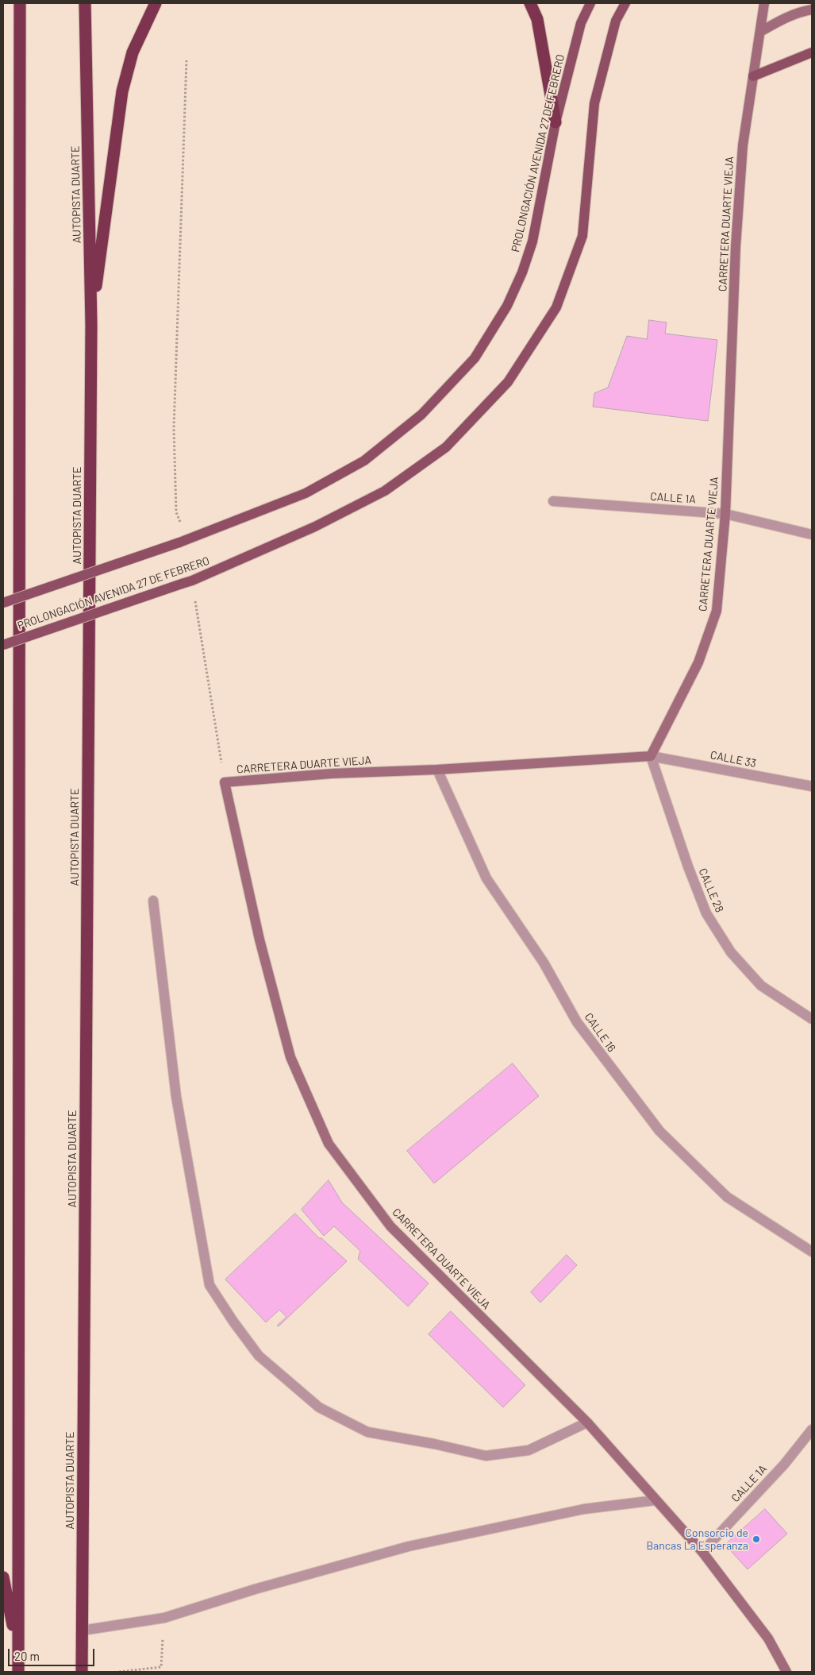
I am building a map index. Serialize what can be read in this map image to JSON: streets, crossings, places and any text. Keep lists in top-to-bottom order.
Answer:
{
  "streets": {
    "highway": ["AUTOPISTA DUARTE"],
    "main road": ["PROLONGACIÓN AVENIDA 27 DE FEBRERO", "CARRETERA DUARTE VIEJA"],
    "street": [
      "CALLE 1A",
      "CALLE 33",
      "CALLE 28",
      "CALLE 16"
    ]
  },
  "crossings": [
    ["CARRETERA DUARTE VIEJA", "CALLE 1A"],
    ["CARRETERA DUARTE VIEJA", "CALLE 33"],
    ["CARRETERA DUARTE VIEJA", "CALLE 28"],
    ["CARRETERA DUARTE VIEJA", "CALLE 16"],
    ["CALLE 33", "CALLE 28"]
  ],
  "places": ["Consorcio de Bancas La Esperanza"],
  "scale_bar": "20 m"
}
